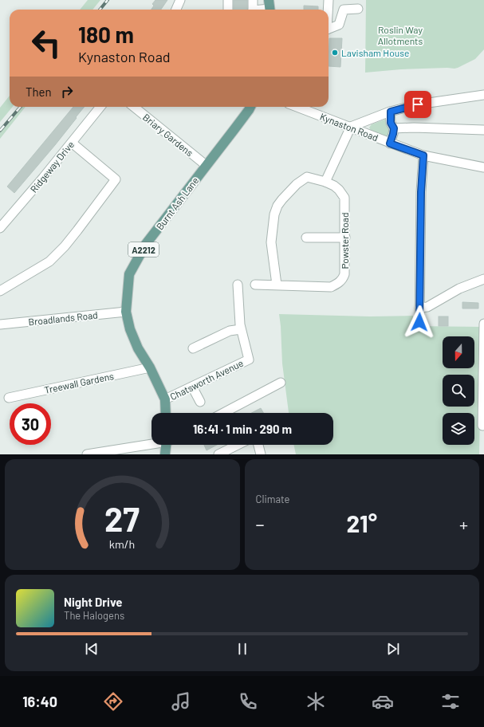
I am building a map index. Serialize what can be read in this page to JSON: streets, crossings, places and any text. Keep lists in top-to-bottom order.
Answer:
{
  "streets": {
    "main road": ["Burnt Ash Lane", "A2212"],
    "street": [
      "Kynaston Road",
      "Briary Gardens",
      "Ridgeway Drive",
      "Powster Road",
      "Broadlands Road",
      "Chatsworth Avenue",
      "Treewall Gardens"
    ]
  },
  "crossings": [
    ["Briary Gardens", "Burnt Ash Lane"],
    ["Burnt Ash Lane", "Broadlands Road"],
    ["Burnt Ash Lane", "Chatsworth Avenue"],
    ["Burnt Ash Lane", "Treewall Gardens"]
  ],
  "parks": ["Roslin Way Allotments"],
  "places": ["Lavisham House"],
  "north": "bottom",
  "page": {
    "turn": ["180 m", "Kynaston Road"],
    "then": "Then",
    "limit": "30",
    "trip": "16:41 · 1 min · 290 m",
    "tile": "Climate",
    "heat": ["−", "21°", "+"],
    "song": ["Night Drive", "The Halogens"],
    "tabs": "16:40",
    "gauge": ["27", "km/h"]
  }
}
